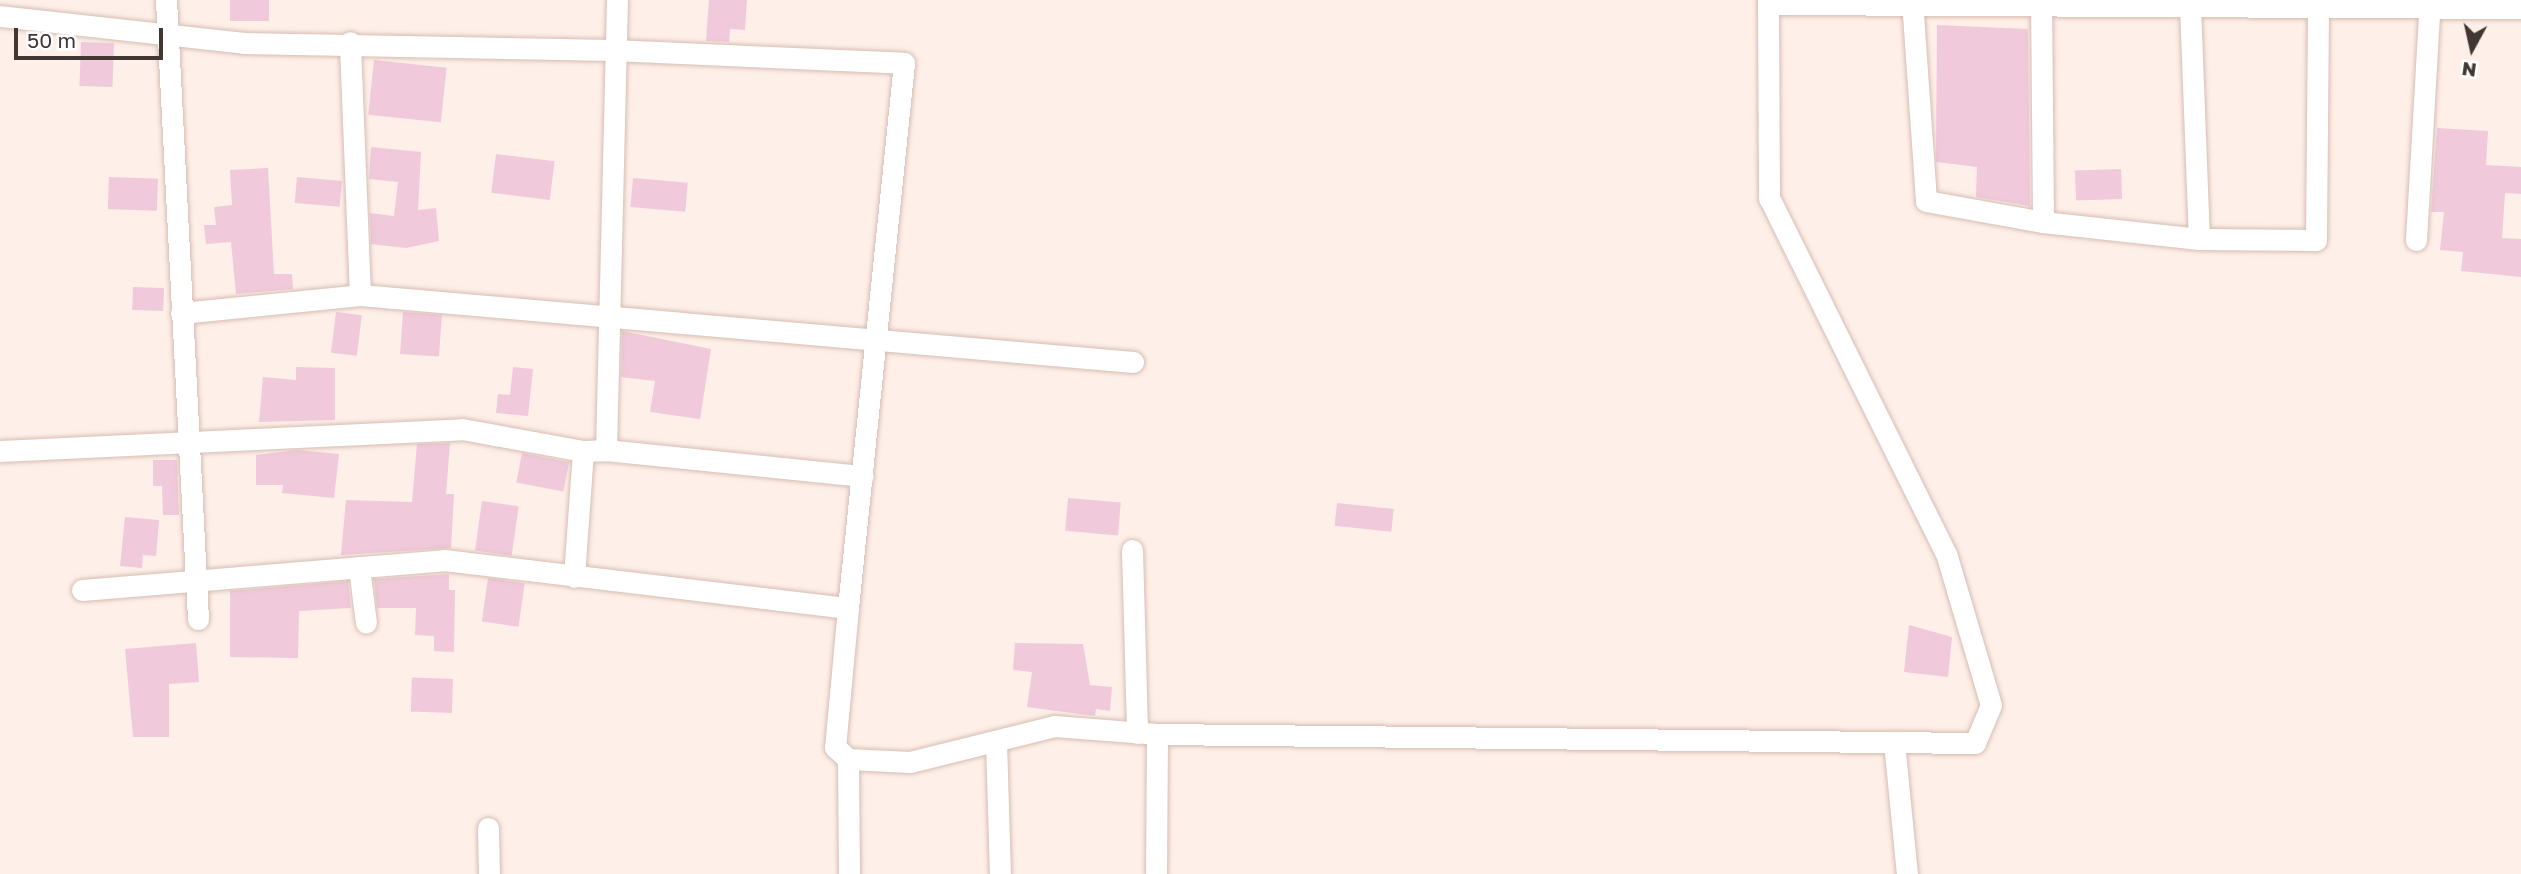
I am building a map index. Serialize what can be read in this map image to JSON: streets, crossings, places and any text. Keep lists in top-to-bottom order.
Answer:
{
  "scale_bar": "50 m",
  "north": "bottom"
}
